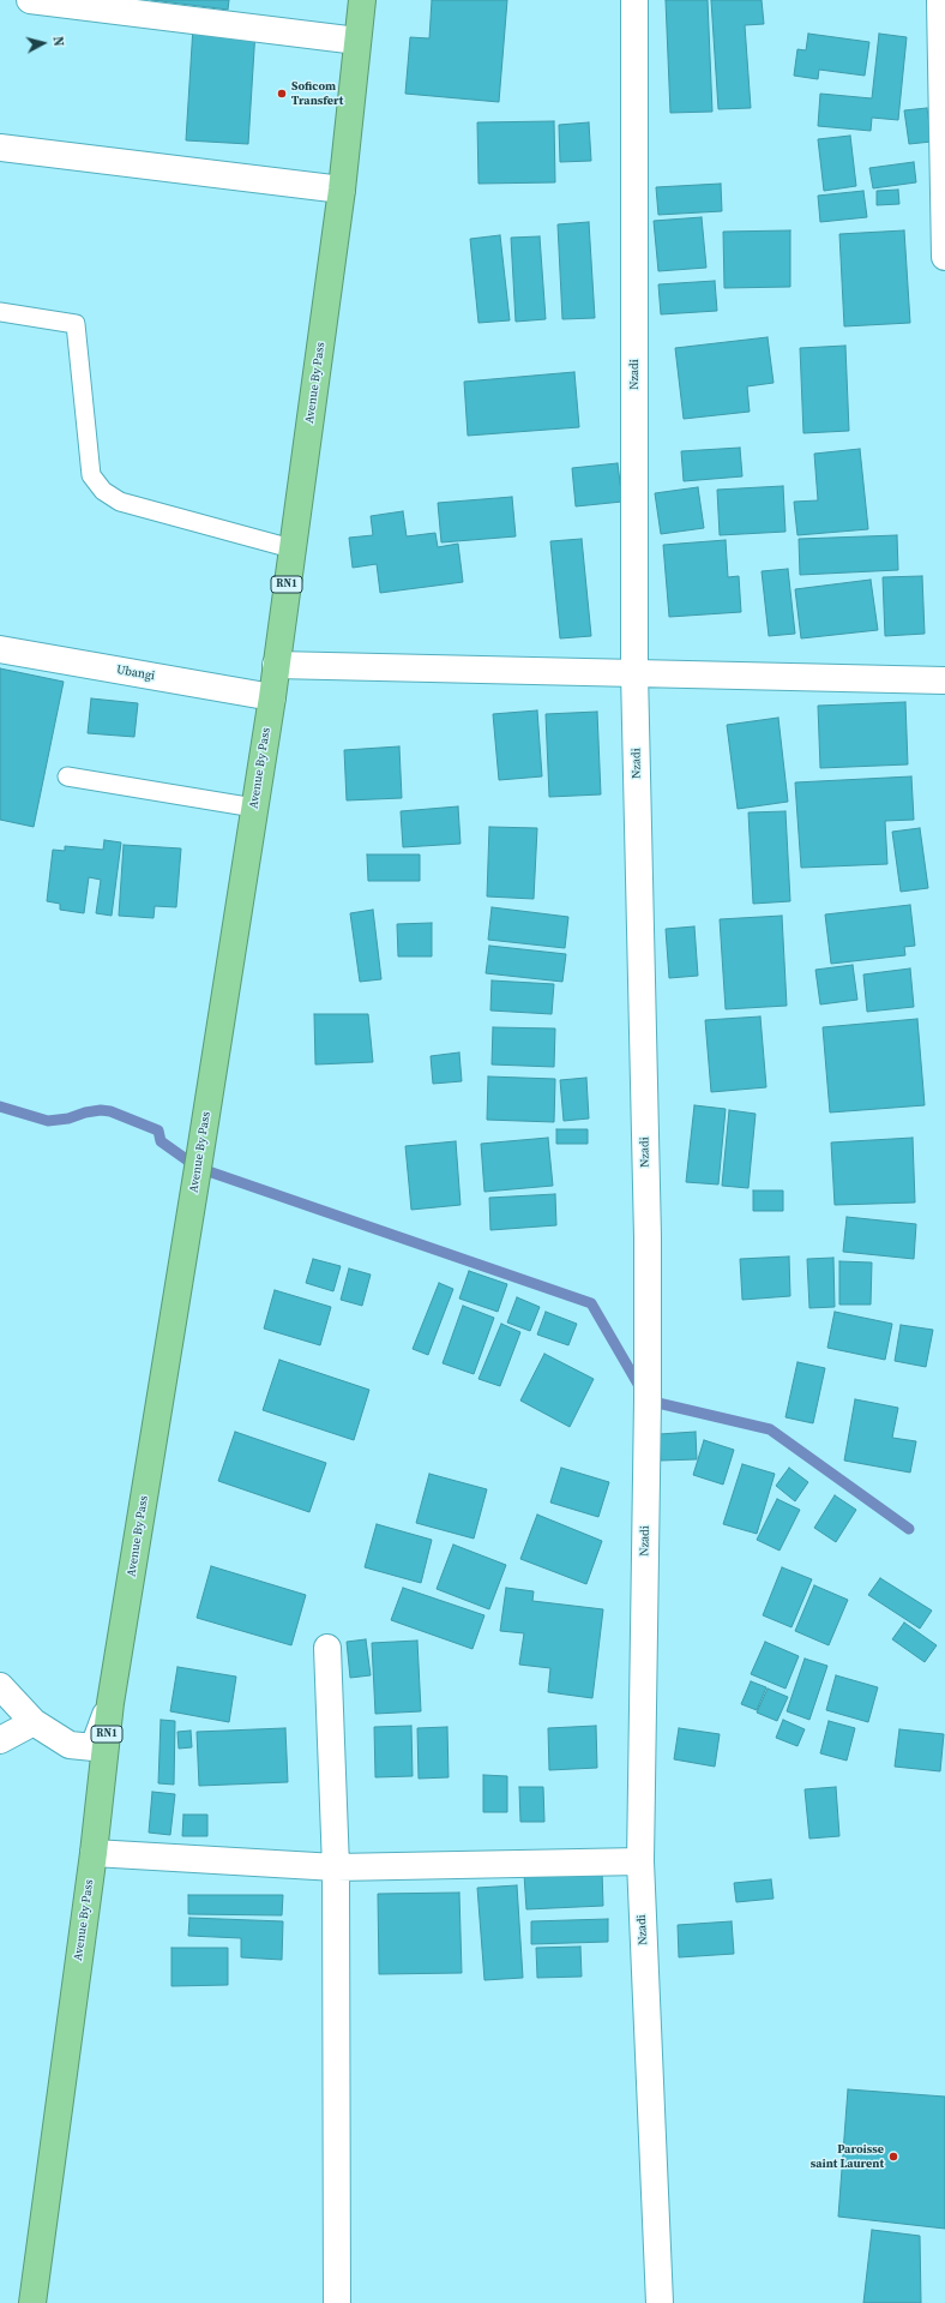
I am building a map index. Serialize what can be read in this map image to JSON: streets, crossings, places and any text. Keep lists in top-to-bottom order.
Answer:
{
  "streets": {
    "highway": ["Avenue By Pass", "RN1"],
    "street": ["Nzadi", "Ubangi"]
  },
  "crossings": [
    ["Avenue By Pass", "Ubangi"]
  ],
  "places": ["Soficom Transfert", "Paroisse saint Laurent"],
  "north": "right"
}
